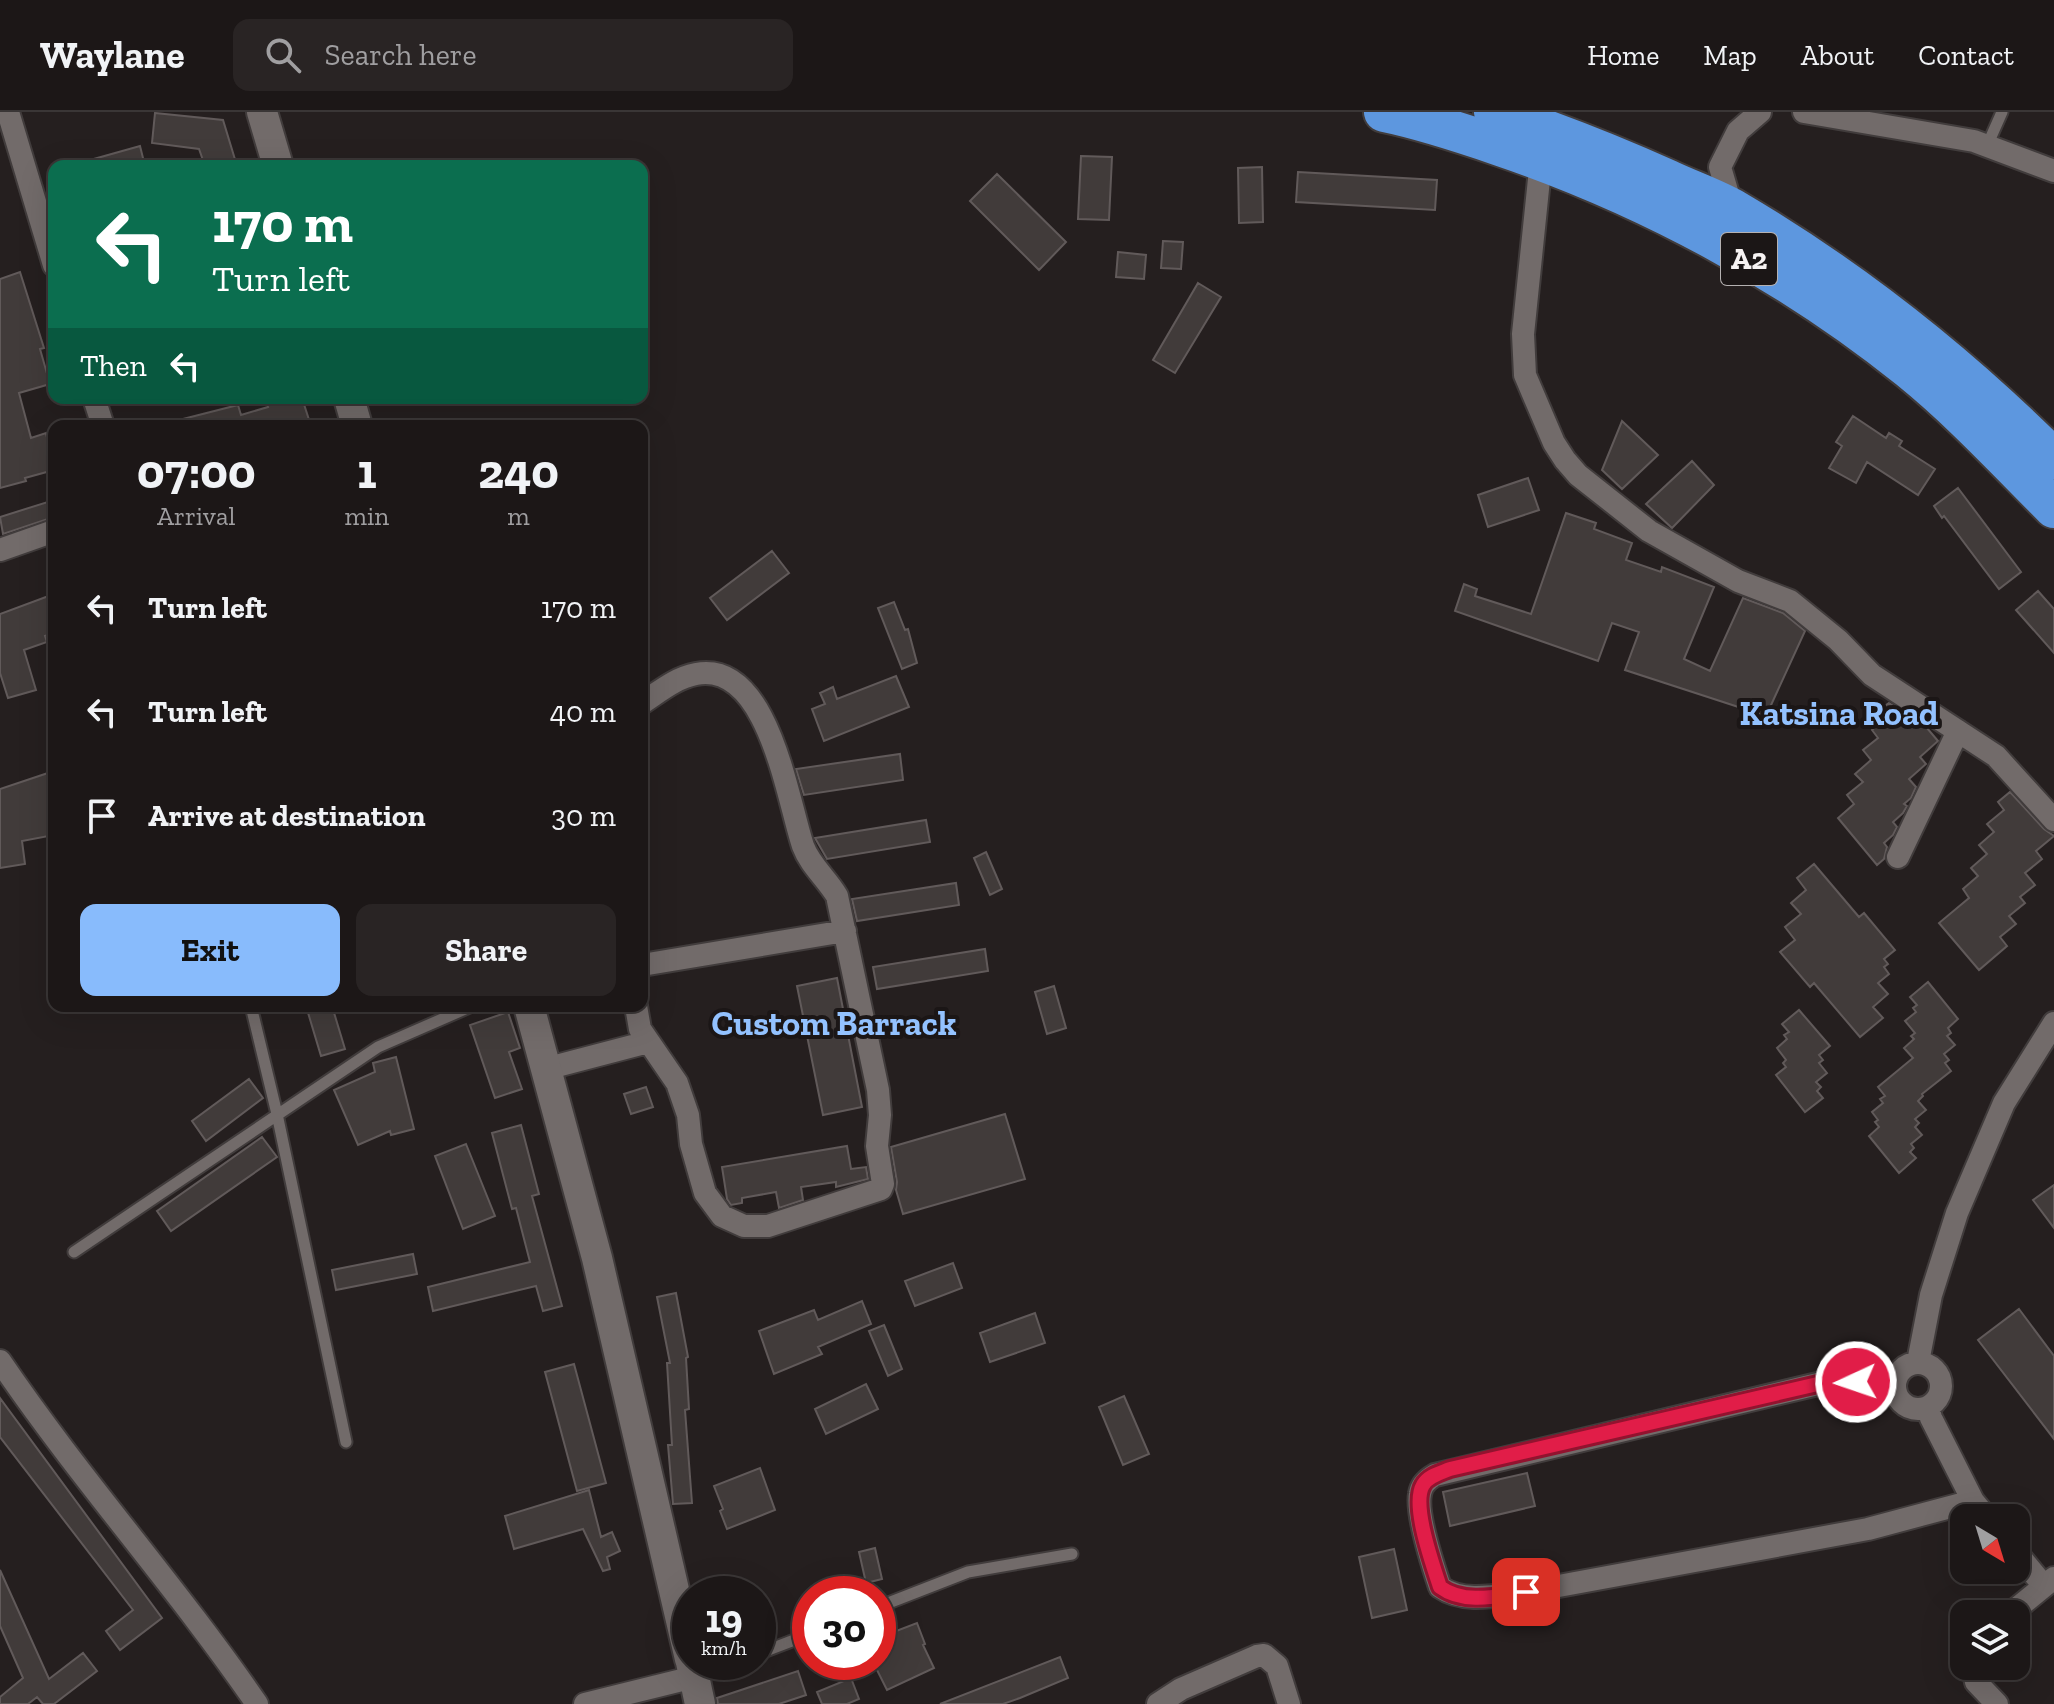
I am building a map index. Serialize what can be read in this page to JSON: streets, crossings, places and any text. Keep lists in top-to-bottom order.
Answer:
{
  "streets": {
    "highway": ["A2"]
  },
  "districts": ["Katsina Road", "Custom Barrack"],
  "north": "bottom right",
  "page": {
    "header": "Waylane",
    "search": "Search here",
    "nav": [
      "Home",
      "Map",
      "About",
      "Contact"
    ],
    "turn": ["170 m", "Turn left"],
    "then": "Then",
    "eta": [
      "07:00",
      "Arrival",
      "1",
      "min",
      "240",
      "m"
    ],
    "list": [
      {
        "name": "Turn left",
        "value": "170 m"
      },
      {
        "name": "Turn left",
        "value": "40 m"
      },
      {
        "name": "Arrive at destination",
        "value": "30 m"
      }
    ],
    "buttons": ["Exit", "Share"],
    "speed": "19 km/h",
    "limit": "30"
  }
}
